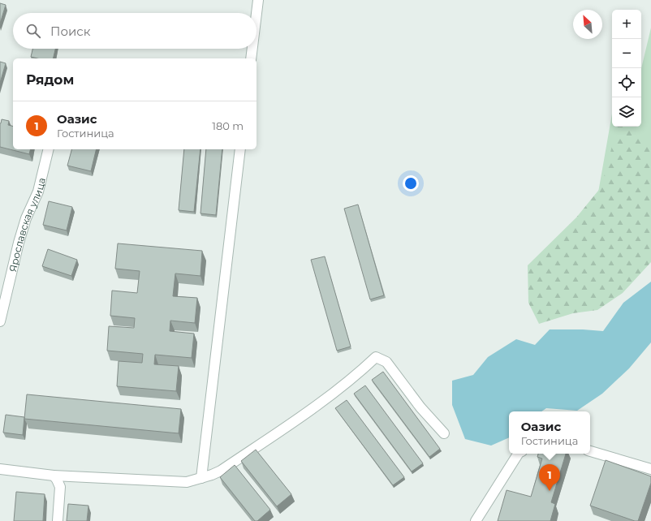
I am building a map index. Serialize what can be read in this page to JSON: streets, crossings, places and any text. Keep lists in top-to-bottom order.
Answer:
{
  "streets": {
    "street": ["Ярославская улица"]
  },
  "north": "top left",
  "page": {
    "map_buttons": ["+", "−"],
    "search": "Поиск",
    "heading": "Рядом",
    "list": [
      {
        "mark": "1",
        "name": "Оазис",
        "note": "Гостиница",
        "value": "180 m"
      }
    ],
    "popup": ["Оазис", "Гостиница"],
    "pins": "1"
  }
}
